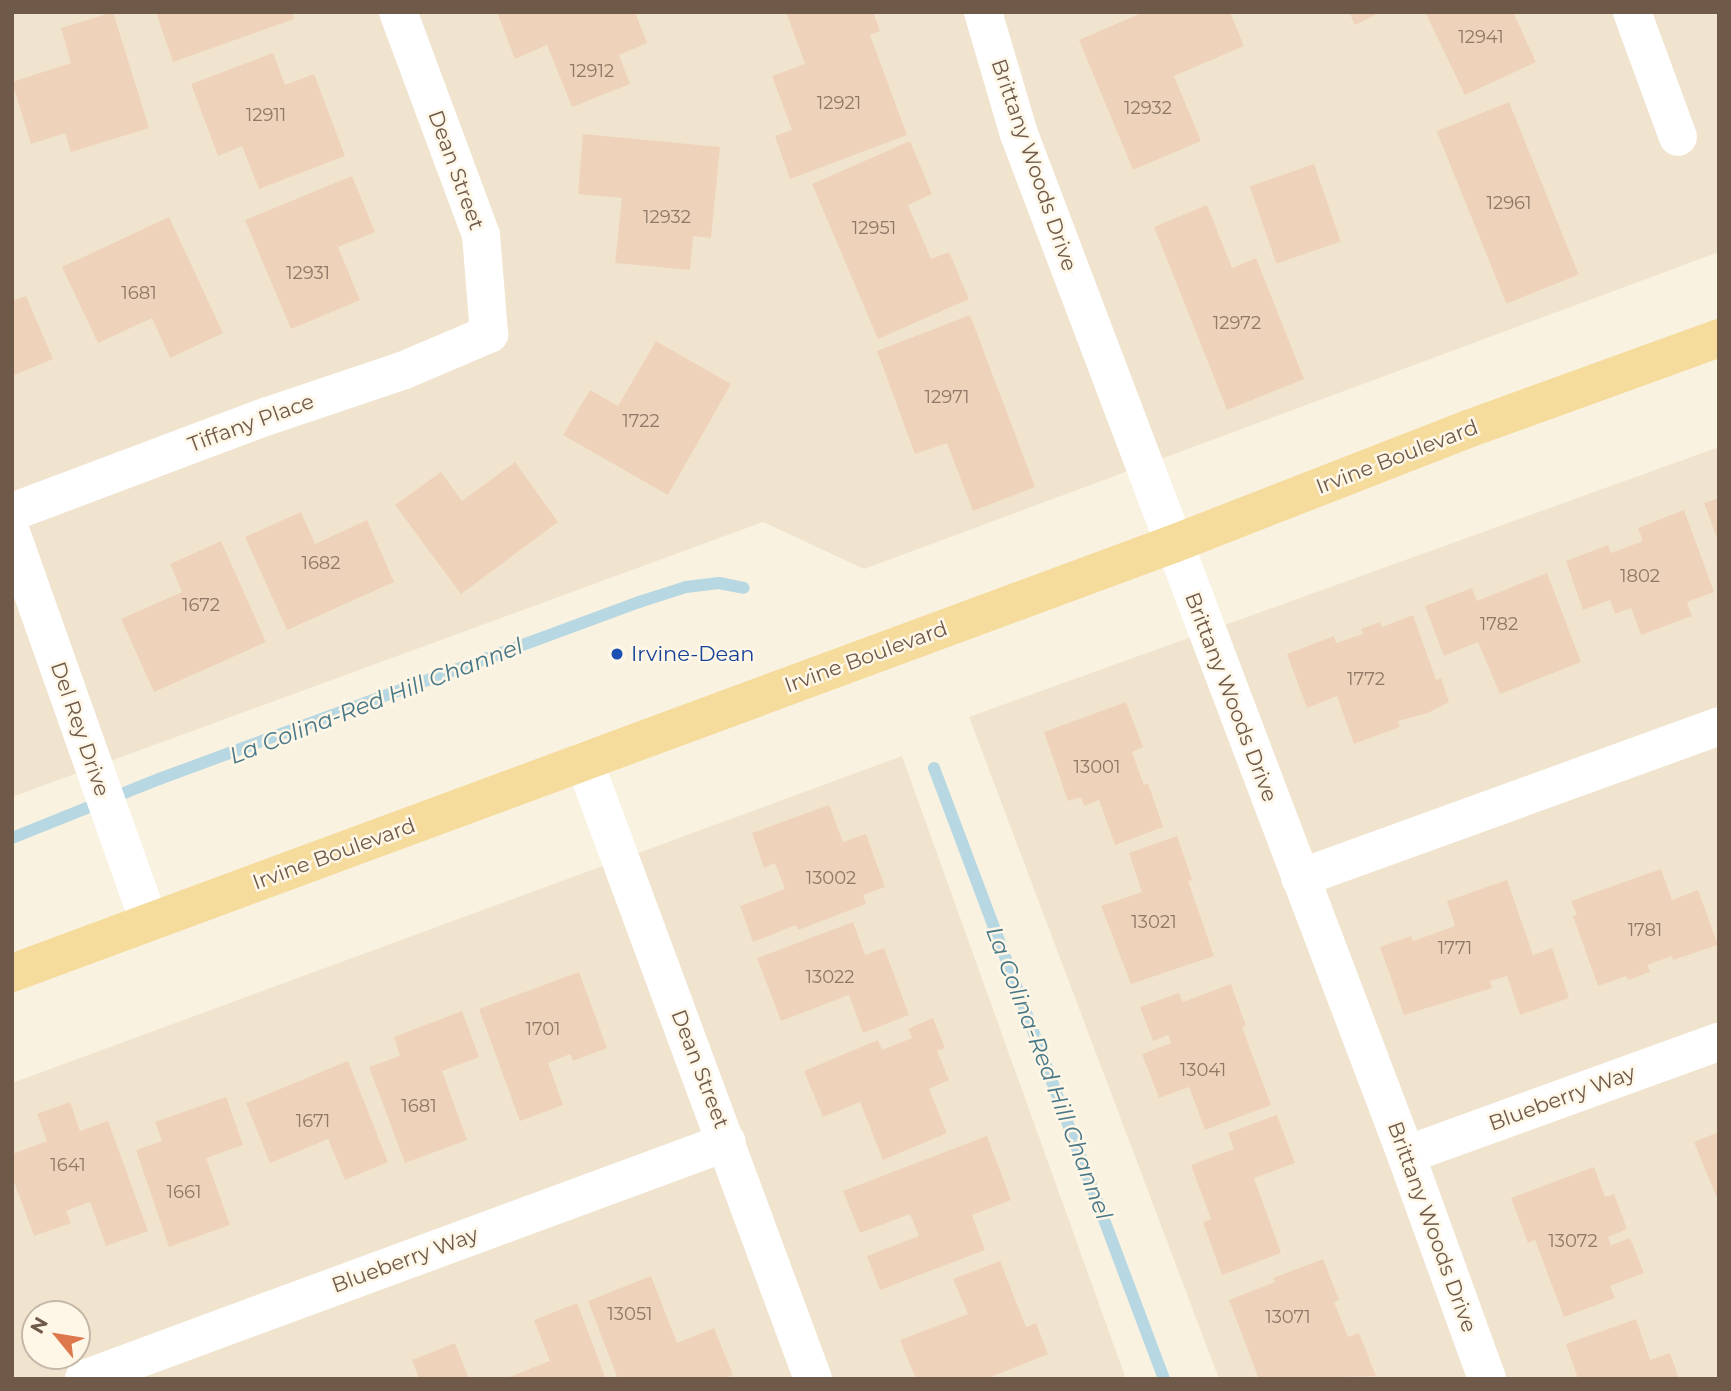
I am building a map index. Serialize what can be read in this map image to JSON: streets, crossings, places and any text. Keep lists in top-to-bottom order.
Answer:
{
  "streets": {
    "main road": ["Irvine Boulevard"],
    "street": [
      "Brittany Woods Drive",
      "Dean Street",
      "Tiffany Place",
      "Del Rey Drive",
      "Blueberry Way"
    ]
  },
  "crossings": [
    ["Brittany Woods Drive", "Irvine Boulevard"],
    ["Brittany Woods Drive", "Blueberry Way"],
    ["Dean Street", "Tiffany Place"],
    ["Dean Street", "Irvine Boulevard"],
    ["Dean Street", "Blueberry Way"],
    ["Irvine Boulevard", "Del Rey Drive"]
  ],
  "water": ["La Colina-Red Hill Channel"],
  "places": ["Irvine-Dean"],
  "house_numbers": [
    "12941",
    "12912",
    "12921",
    "12932",
    "12911",
    "12961",
    "12932",
    "12951",
    "12931",
    "1681",
    "12972",
    "12971",
    "1722",
    "1682",
    "1802",
    "1672",
    "1782",
    "1772",
    "13001",
    "13002",
    "13021",
    "1781",
    "1771",
    "13022",
    "1701",
    "13041",
    "1681",
    "1671",
    "1641",
    "1661",
    "13072",
    "13051",
    "13071"
  ],
  "north": "top left"
}
